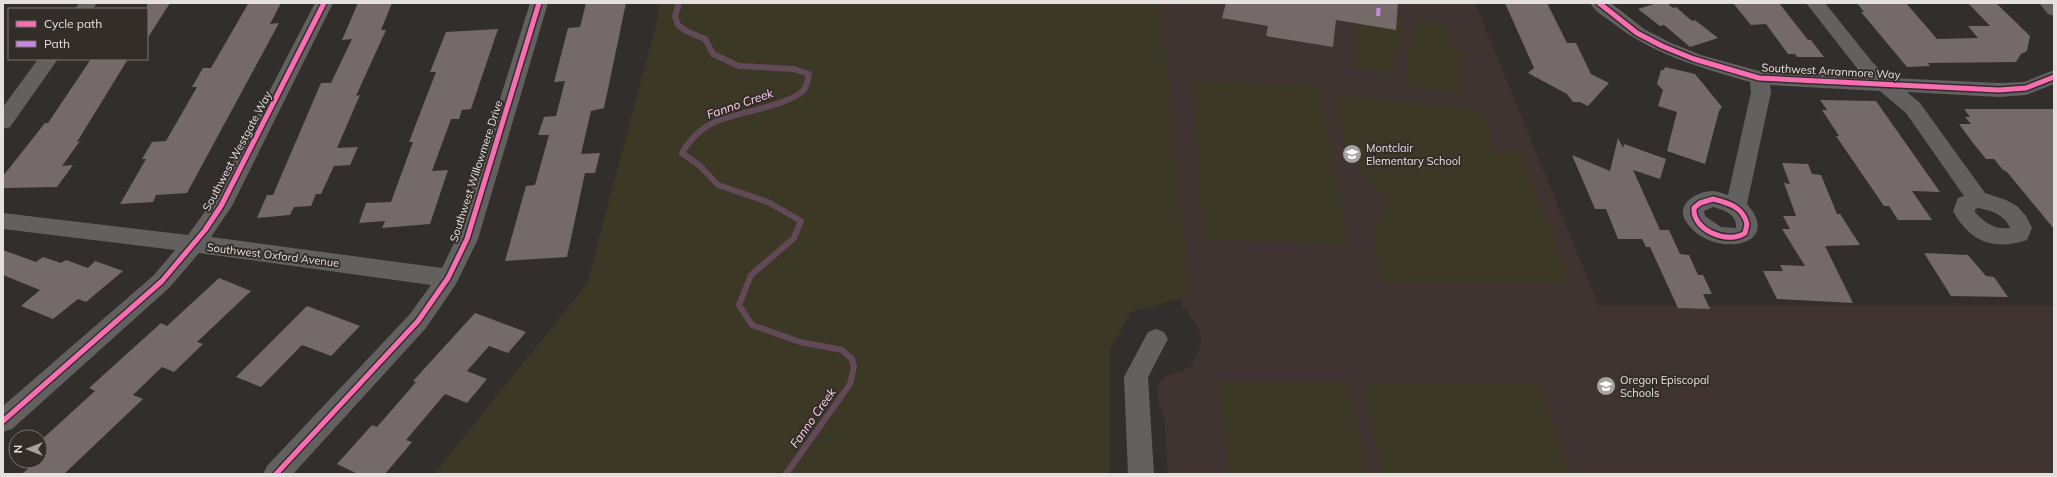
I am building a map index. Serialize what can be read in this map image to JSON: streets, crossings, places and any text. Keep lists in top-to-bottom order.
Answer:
{
  "streets": {
    "street": [
      "Southwest Arranmore Way",
      "Southwest Westgate Way",
      "Southwest Willowmere Drive",
      "Southwest Oxford Avenue"
    ]
  },
  "crossings": [
    ["Southwest Westgate Way", "Southwest Oxford Avenue"],
    ["Southwest Willowmere Drive", "Southwest Oxford Avenue"]
  ],
  "water": ["Fanno Creek"],
  "places": {
    "school or university": ["Montclair Elementary School", "Oregon Episcopal Schools"]
  },
  "legend": ["Cycle path", "Path"],
  "north": "left"
}
